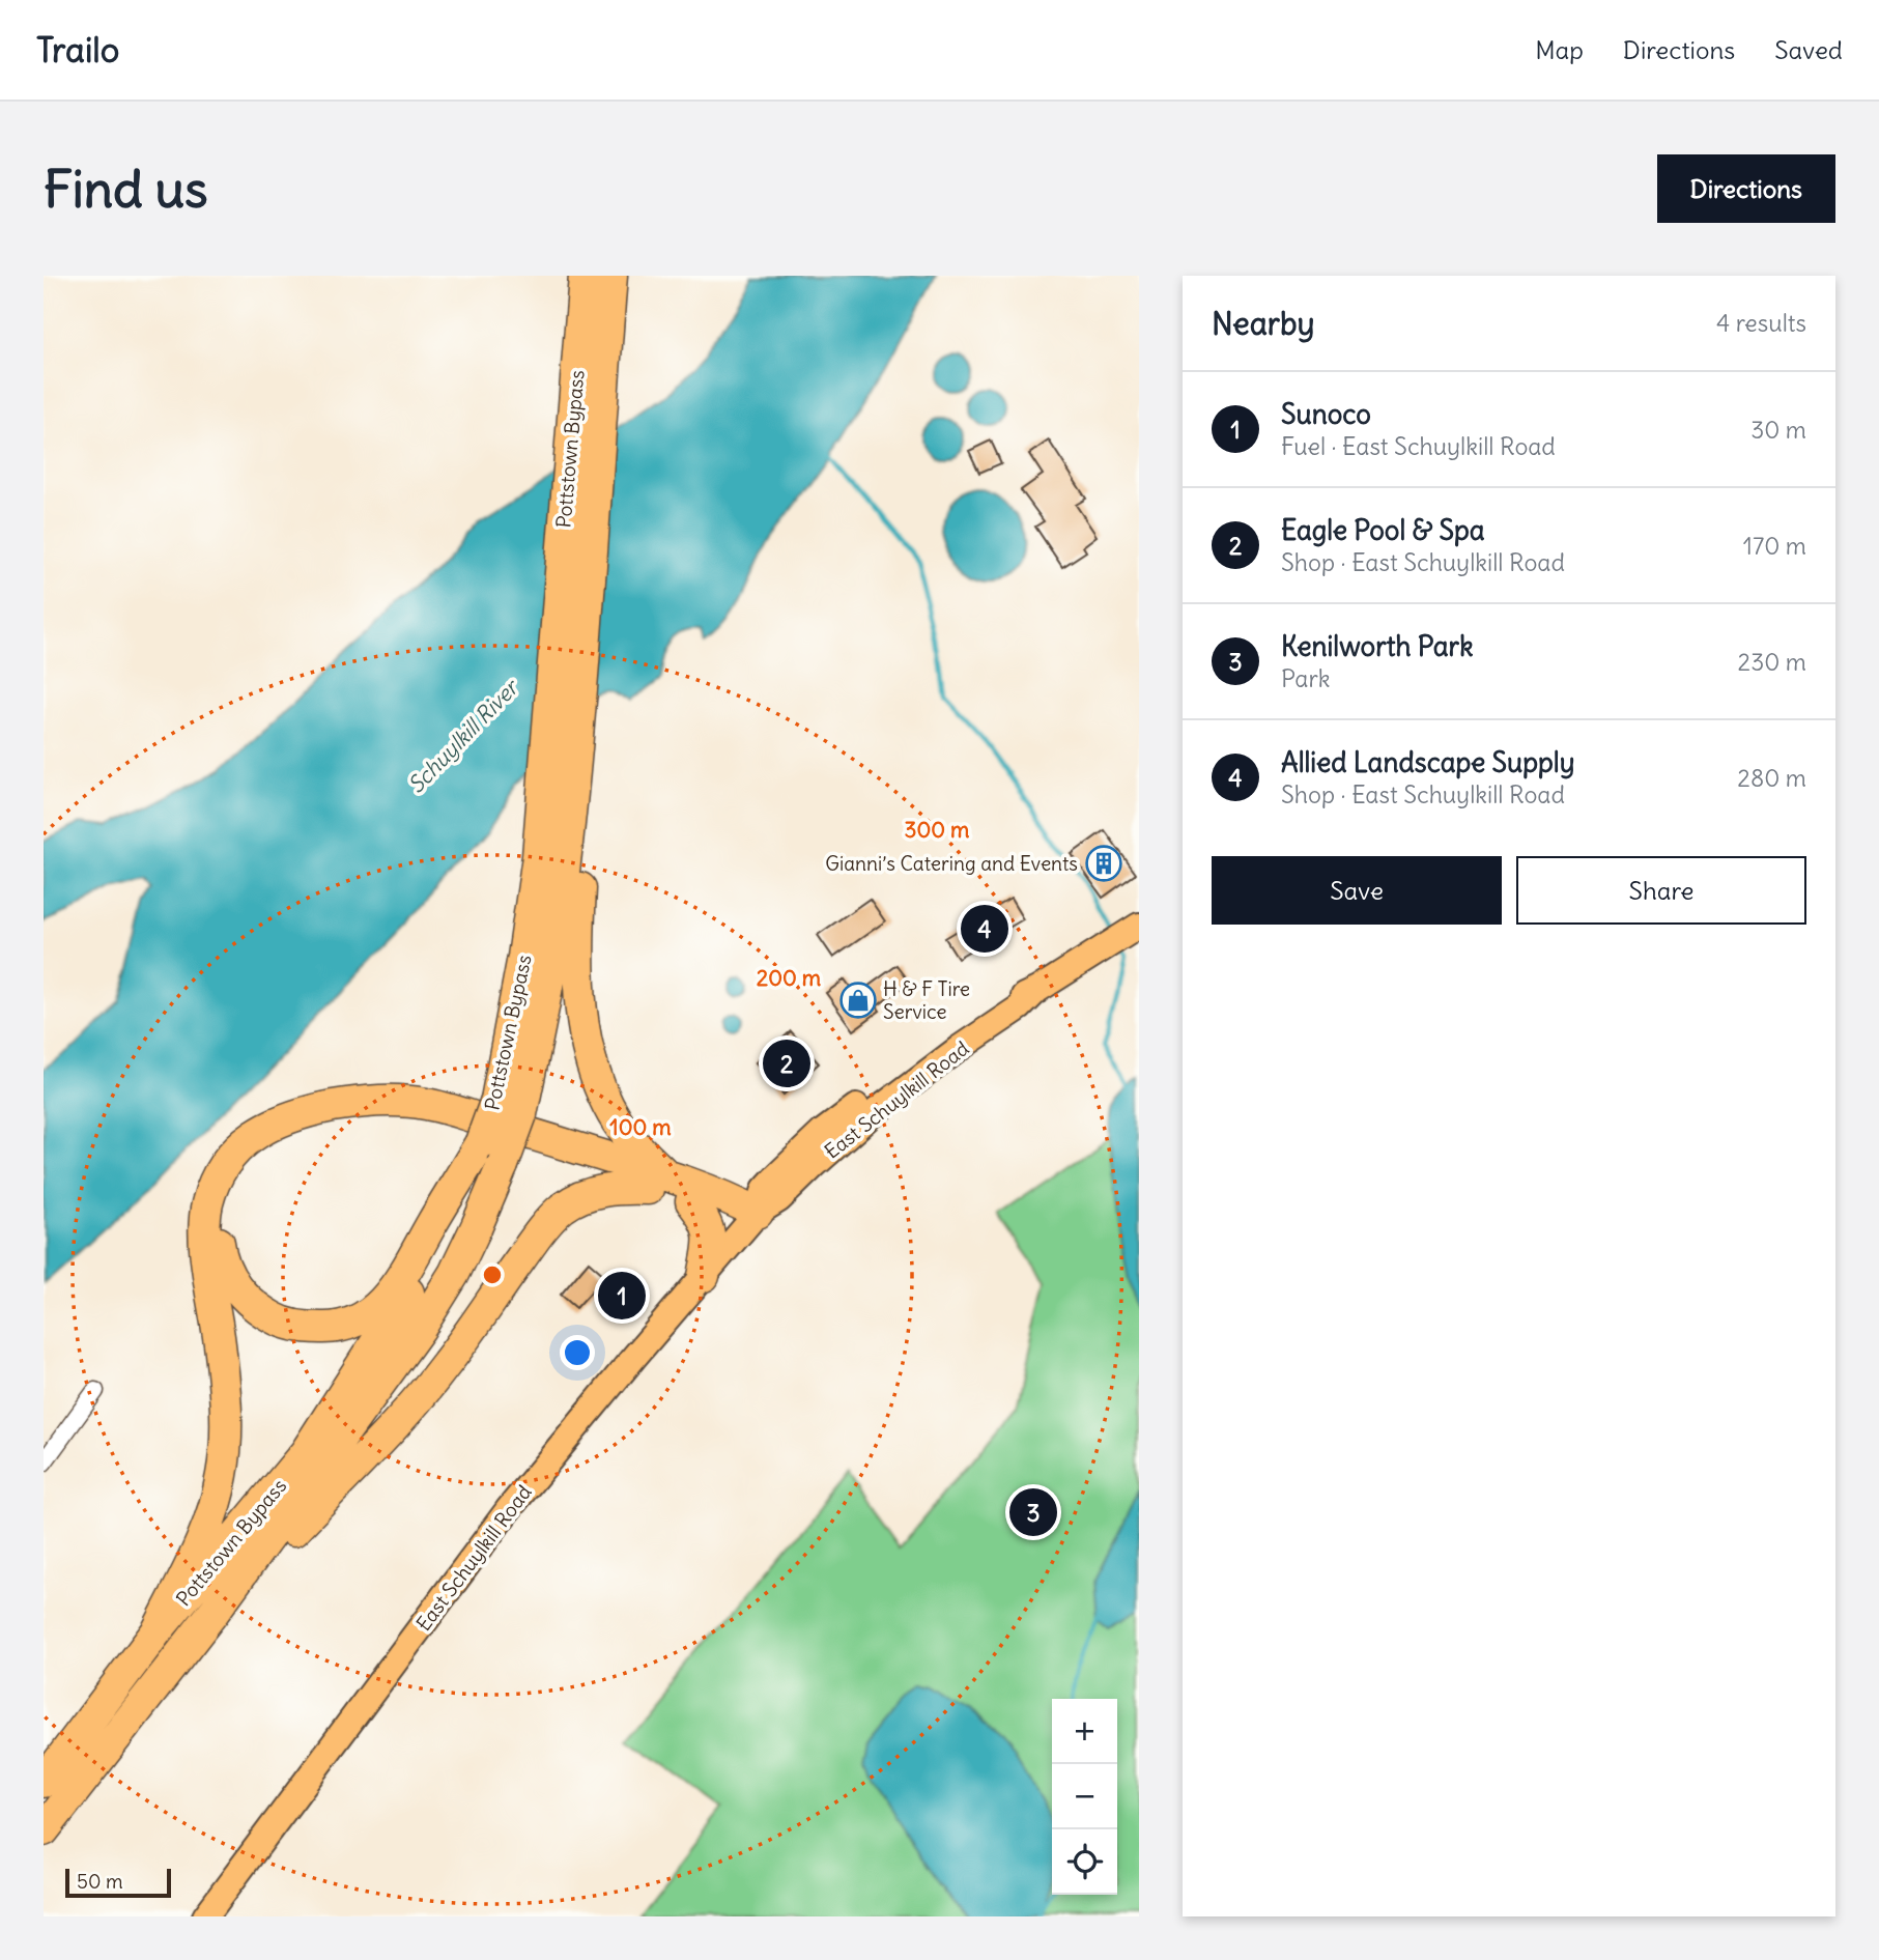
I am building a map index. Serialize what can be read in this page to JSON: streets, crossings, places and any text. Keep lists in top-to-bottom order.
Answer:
{
  "streets": {
    "highway": ["Pottstown Bypass"],
    "main road": ["East Schuylkill Road"]
  },
  "water": ["Schuylkill River"],
  "places": {
    "building": ["Gianni’s Catering and Events"],
    "shop": ["H & F Tire Service"]
  },
  "scale_bar": "50 m",
  "page": {
    "header": "Trailo",
    "nav": ["Map", "Directions", "Saved"],
    "buttons": [
      "Directions",
      ["Save", "Share"]
    ],
    "title": "Find us",
    "heading": ["Nearby", "4 results"],
    "list": [
      {
        "mark": "1",
        "name": "Sunoco",
        "note": "Fuel · East Schuylkill Road",
        "value": "30 m"
      },
      {
        "mark": "2",
        "name": "Eagle Pool & Spa",
        "note": "Shop · East Schuylkill Road",
        "value": "170 m"
      },
      {
        "mark": "3",
        "name": "Kenilworth Park",
        "note": "Park",
        "value": "230 m"
      },
      {
        "mark": "4",
        "name": "Allied Landscape Supply",
        "note": "Shop · East Schuylkill Road",
        "value": "280 m"
      }
    ],
    "pins": [
      "4",
      "2",
      "1",
      "3"
    ],
    "map_buttons": ["+", "−"],
    "scale": "50 m"
  },
  "rings": ["300 m", "200 m", "100 m"]
}
